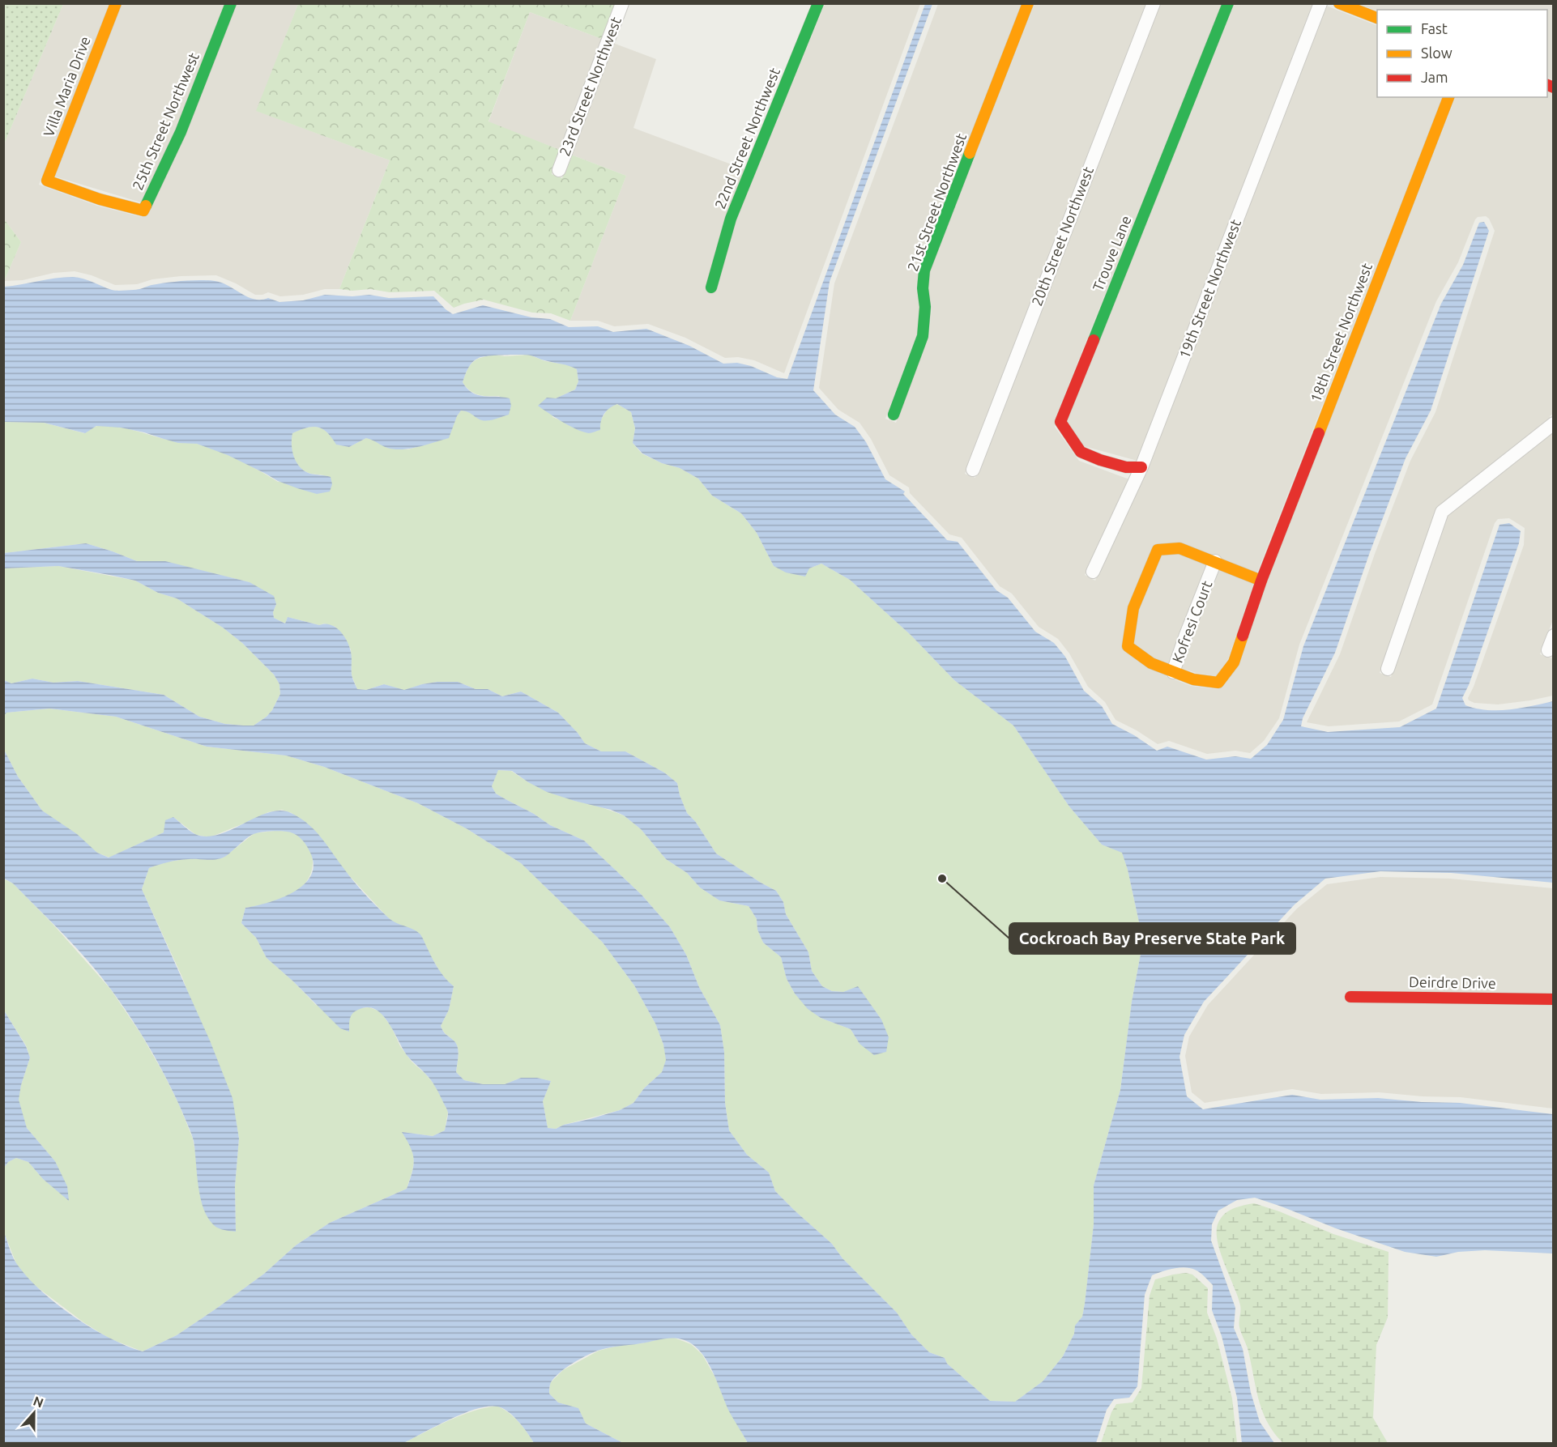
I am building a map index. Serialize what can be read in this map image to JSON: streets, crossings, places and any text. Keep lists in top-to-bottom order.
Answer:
{
  "streets": {
    "street": [
      "Villa Maria Drive",
      "23rd Street Northwest",
      "25th Street Northwest",
      "22nd Street Northwest",
      "21st Street Northwest",
      "20th Street Northwest",
      "Trouve Lane",
      "19th Street Northwest",
      "18th Street Northwest",
      "Kofresi Court",
      "Deirdre Drive"
    ]
  },
  "crossings": [
    ["Villa Maria Drive", "25th Street Northwest"],
    ["Trouve Lane", "19th Street Northwest"],
    ["18th Street Northwest", "Kofresi Court"]
  ],
  "places": ["Cockroach Bay Preserve State Park"],
  "legend": ["Fast", "Slow", "Jam"],
  "north": "top"
}
